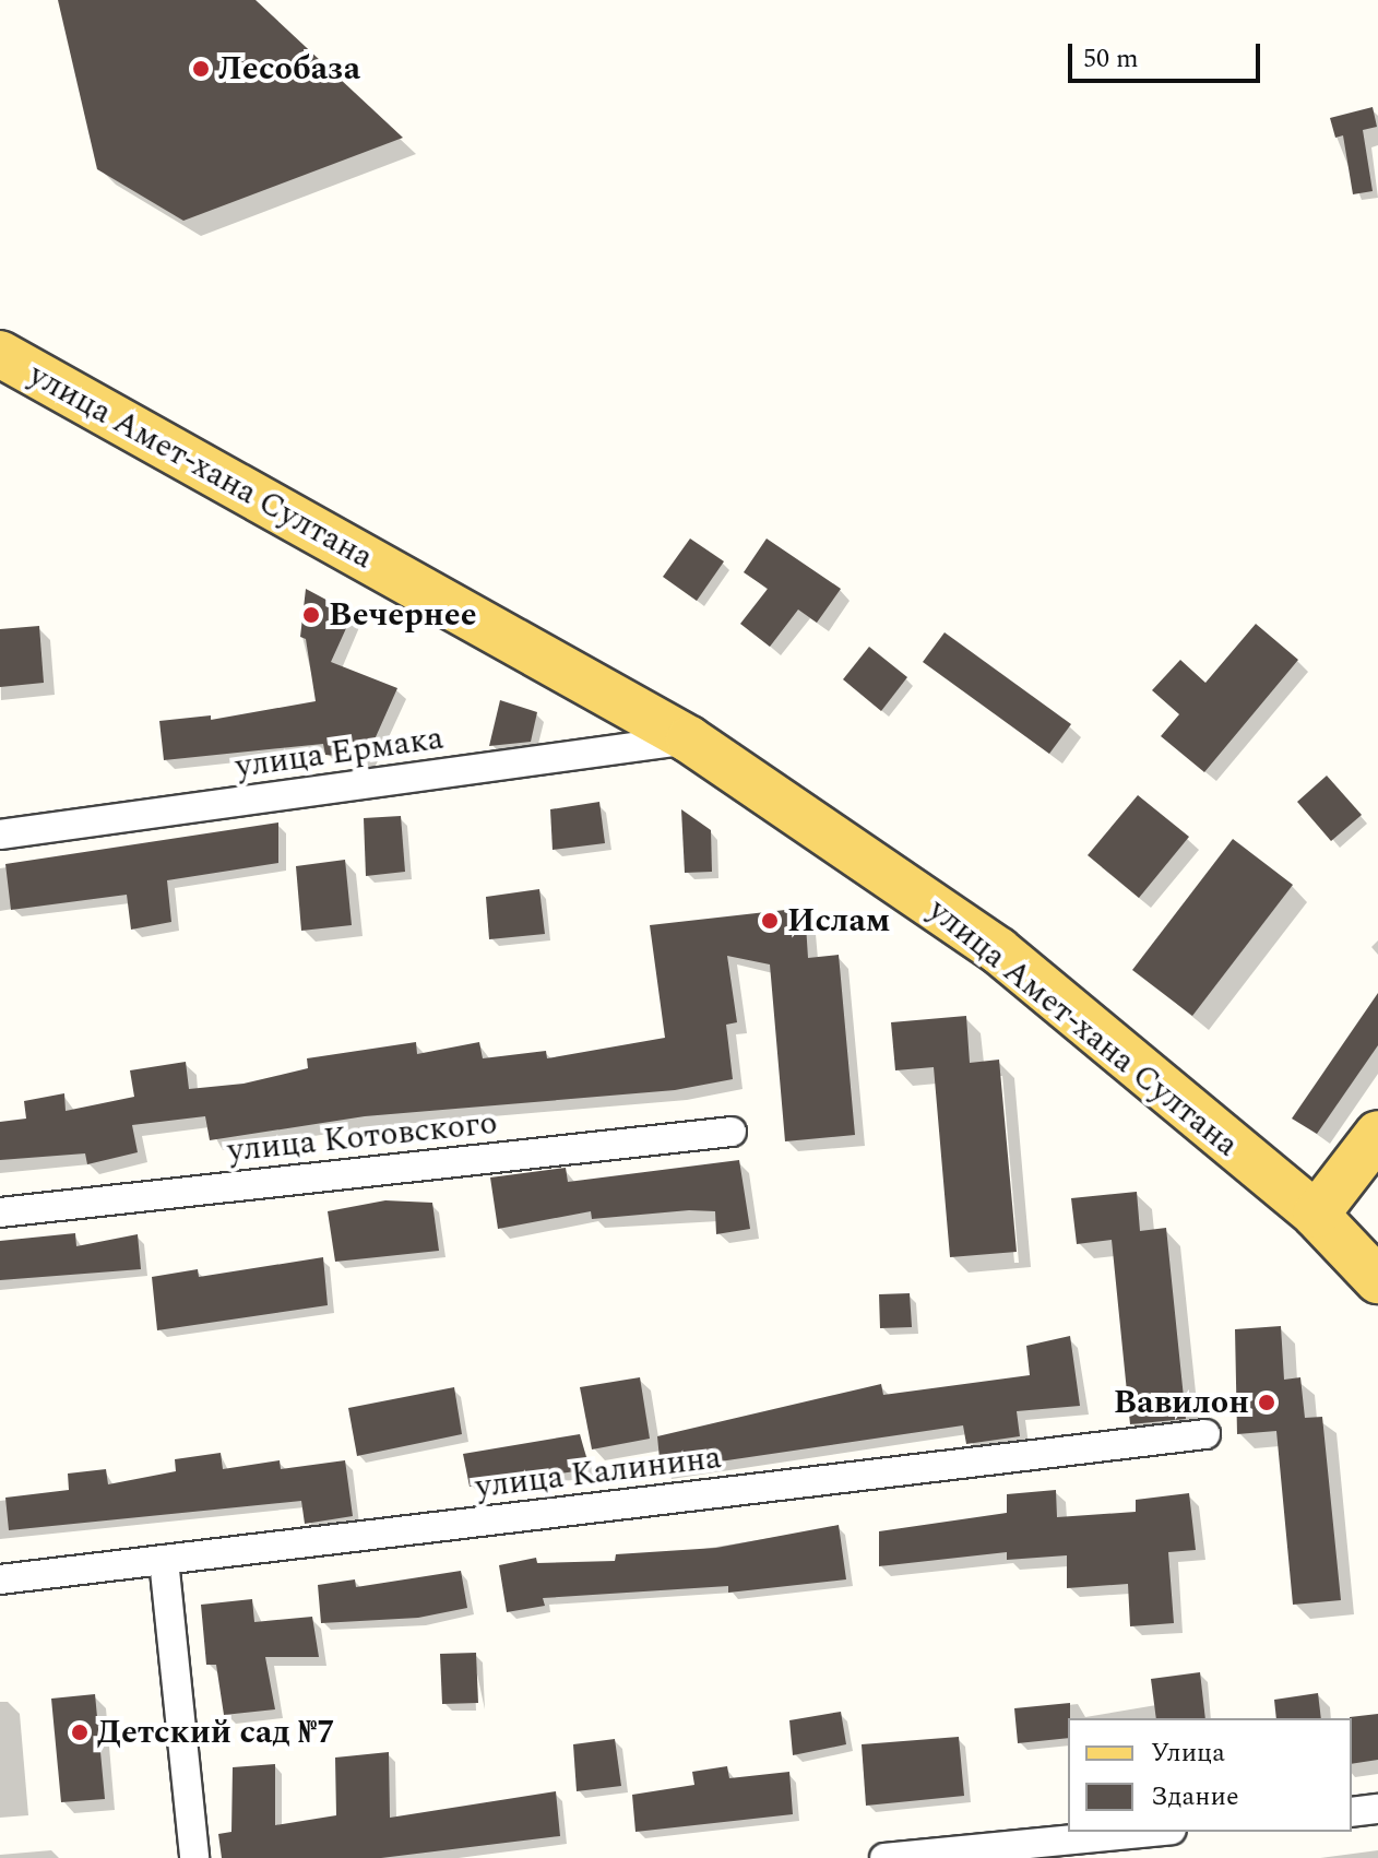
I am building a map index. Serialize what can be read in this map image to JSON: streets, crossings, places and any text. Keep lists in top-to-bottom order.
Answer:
{
  "streets": {
    "main road": ["улица Амет-хана Султана"],
    "street": ["улица Ермака", "улица Котовского", "улица Калинина"]
  },
  "crossings": [
    ["улица Амет-хана Султана", "улица Ермака"]
  ],
  "places": [
    "Лесобаза",
    "Вечернее",
    "Ислам",
    "Вавилон",
    "Детский сад №7"
  ],
  "legend": ["Улица", "Здание"],
  "scale_bar": "50 m"
}
